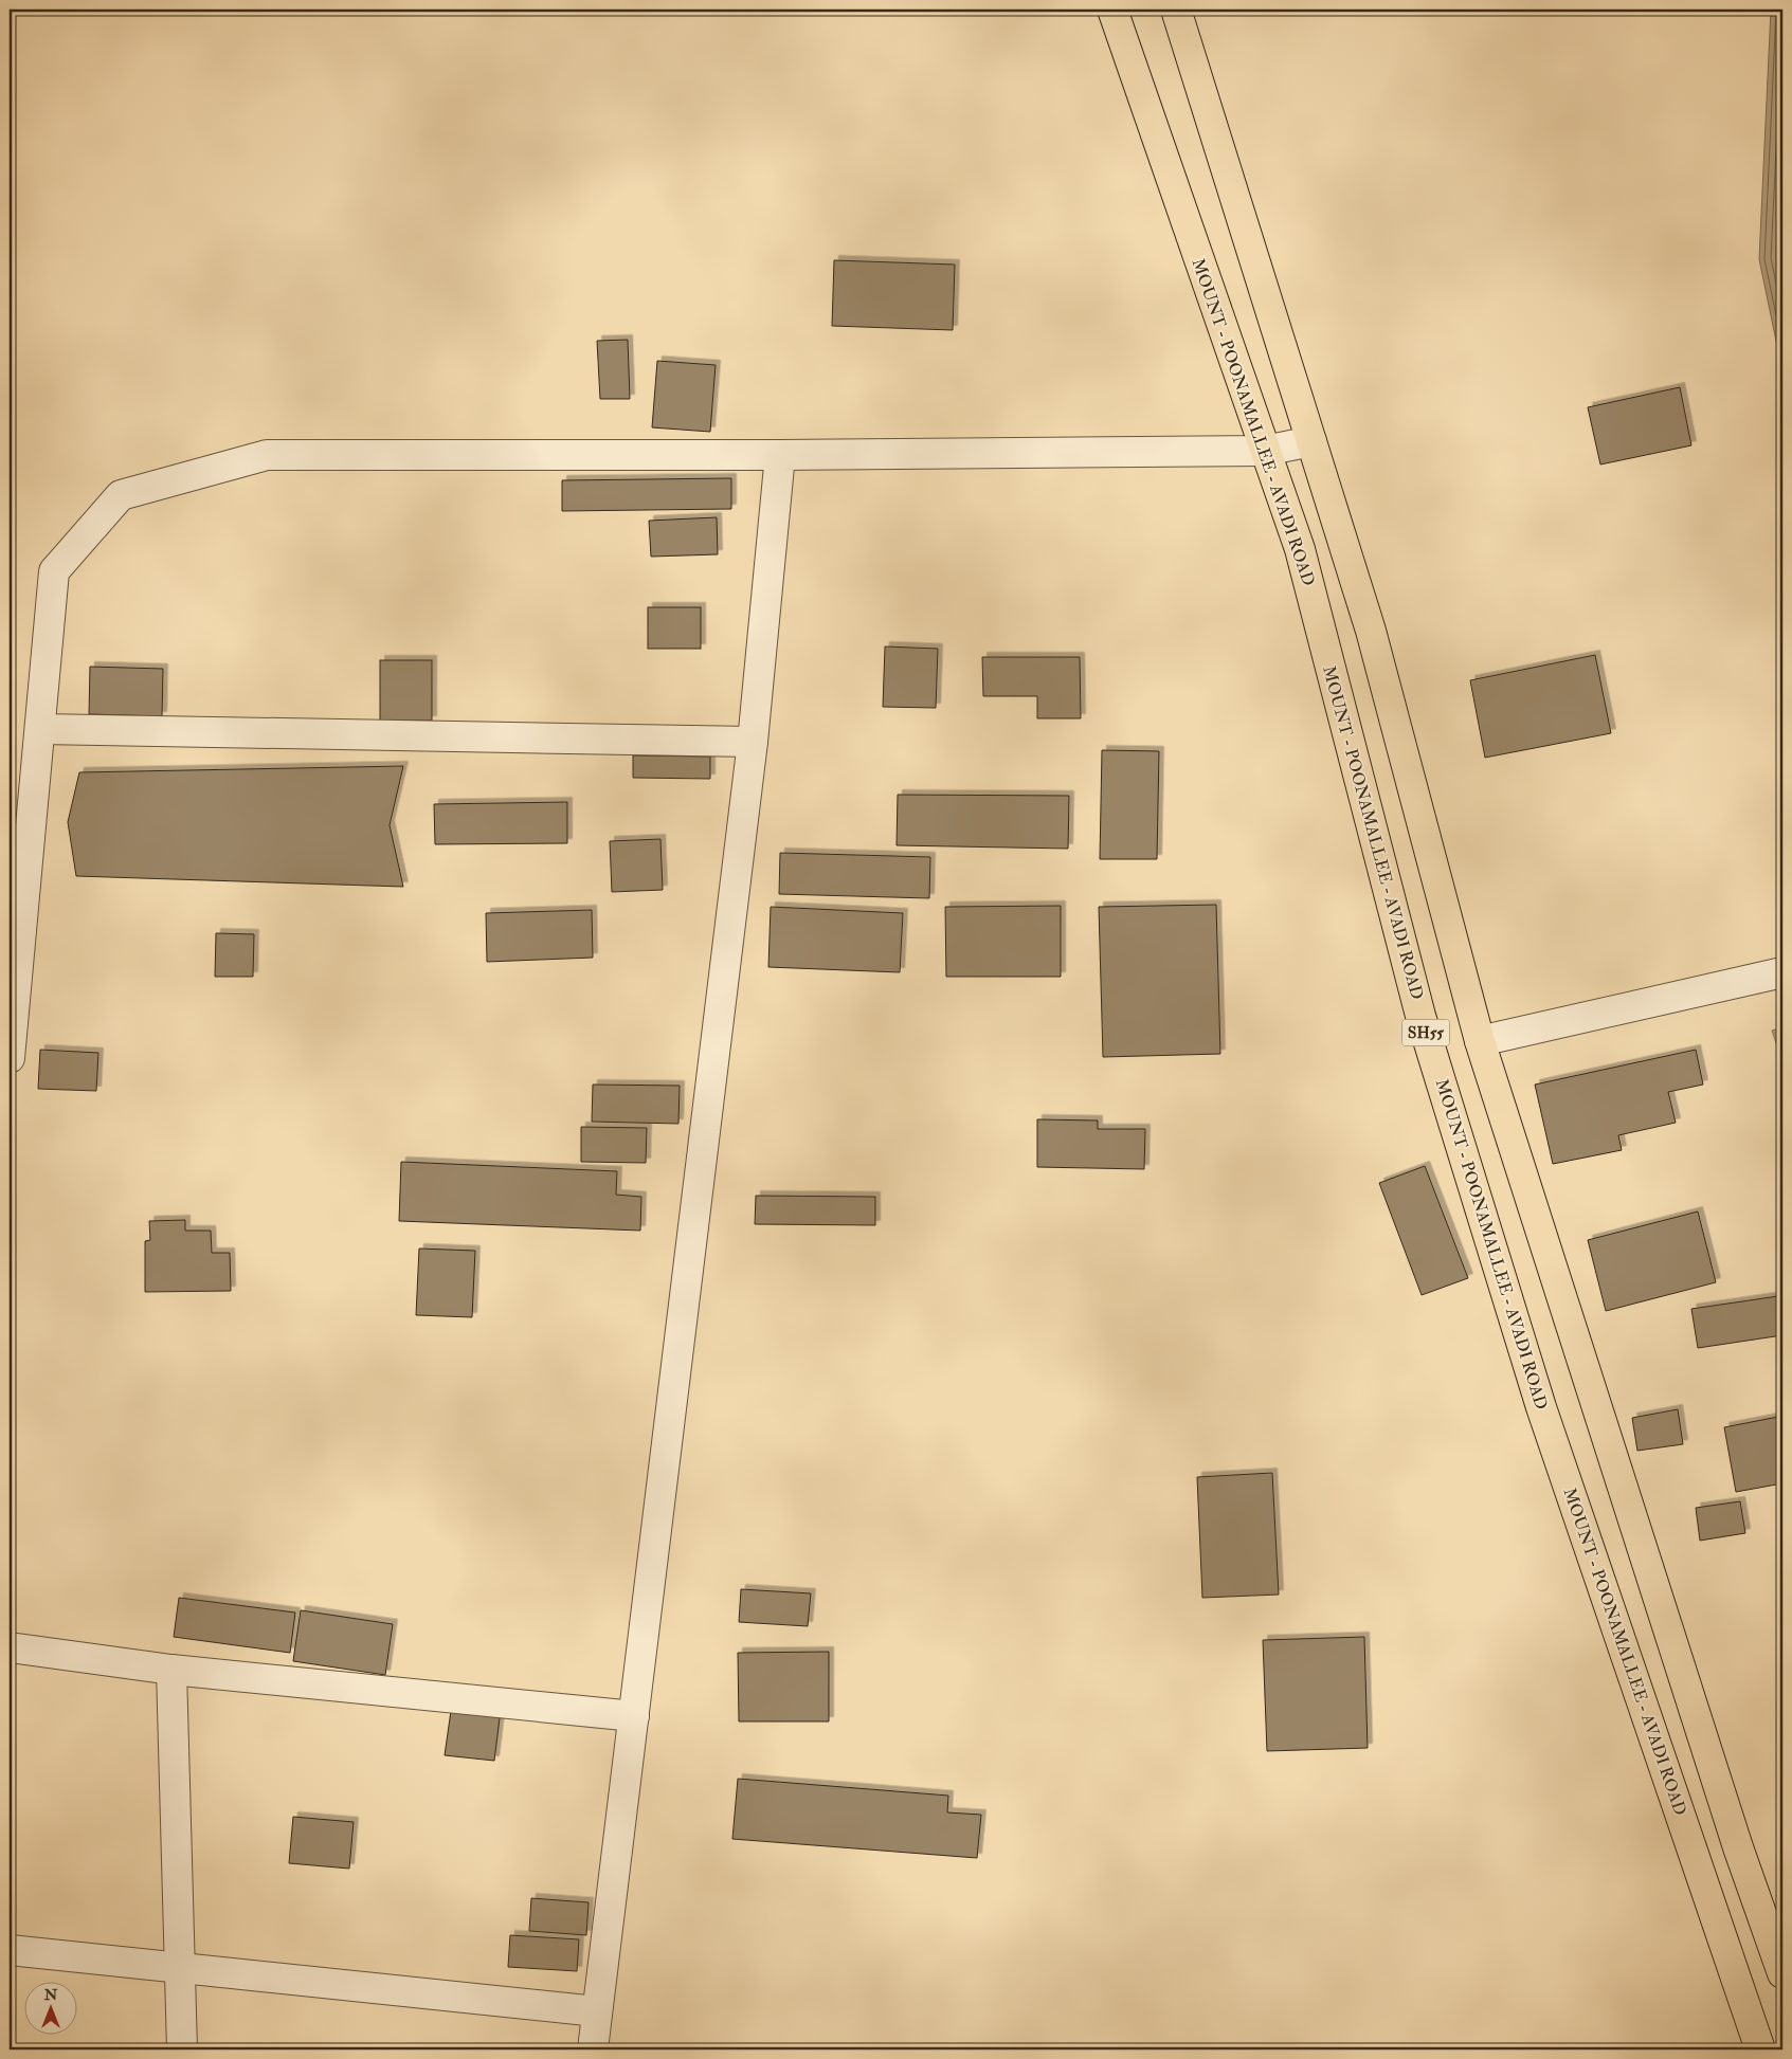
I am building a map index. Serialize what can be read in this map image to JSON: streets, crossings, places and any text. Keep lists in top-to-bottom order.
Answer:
{
  "streets": {
    "main road": ["MOUNT - POONAMALLEE - AVADI ROAD", "SH55"]
  },
  "north": "top"
}
